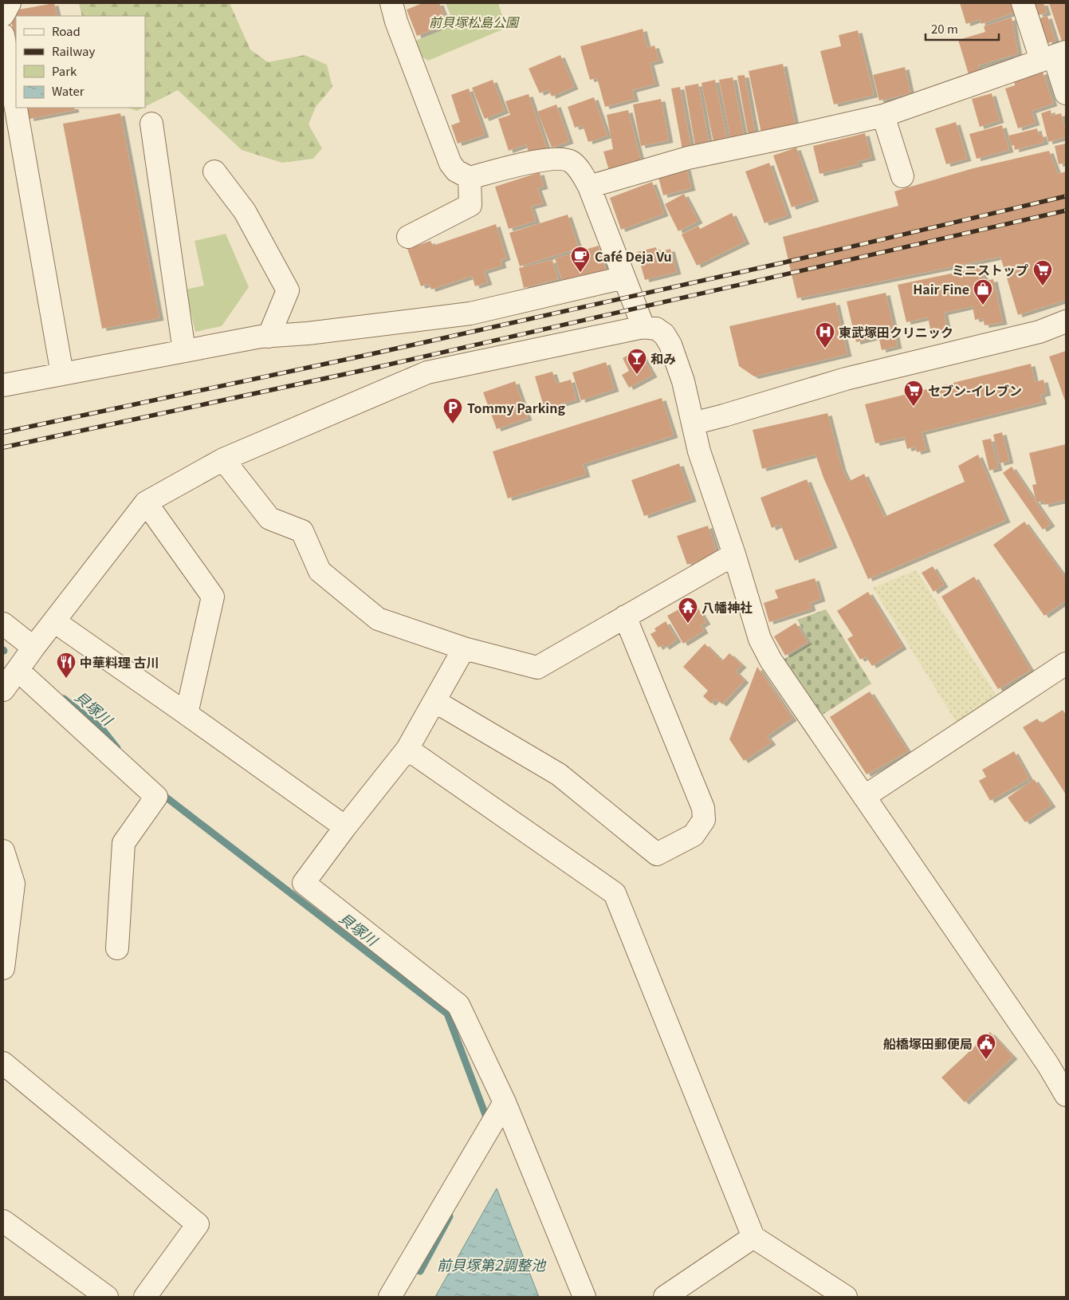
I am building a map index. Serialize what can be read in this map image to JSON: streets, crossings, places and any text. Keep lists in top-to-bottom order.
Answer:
{
  "water": ["貝塚川", "前貝塚第2調整池"],
  "parks": ["前貝塚松島公園"],
  "places": {
    "cafe": ["Café Deja Vu"],
    "supermarket": ["ミニストップ", "セブン-イレブン"],
    "shop": ["Hair Fine"],
    "hospital": ["東武塚田クリニック"],
    "bar": ["和み"],
    "parking": ["Tommy Parking"],
    "temple": ["八幡神社"],
    "restaurant": ["中華料理 古川"],
    "public building": ["船橋塚田郵便局"]
  },
  "legend": [
    "Road",
    "Railway",
    "Park",
    "Water"
  ],
  "scale_bar": "20 m"
}
